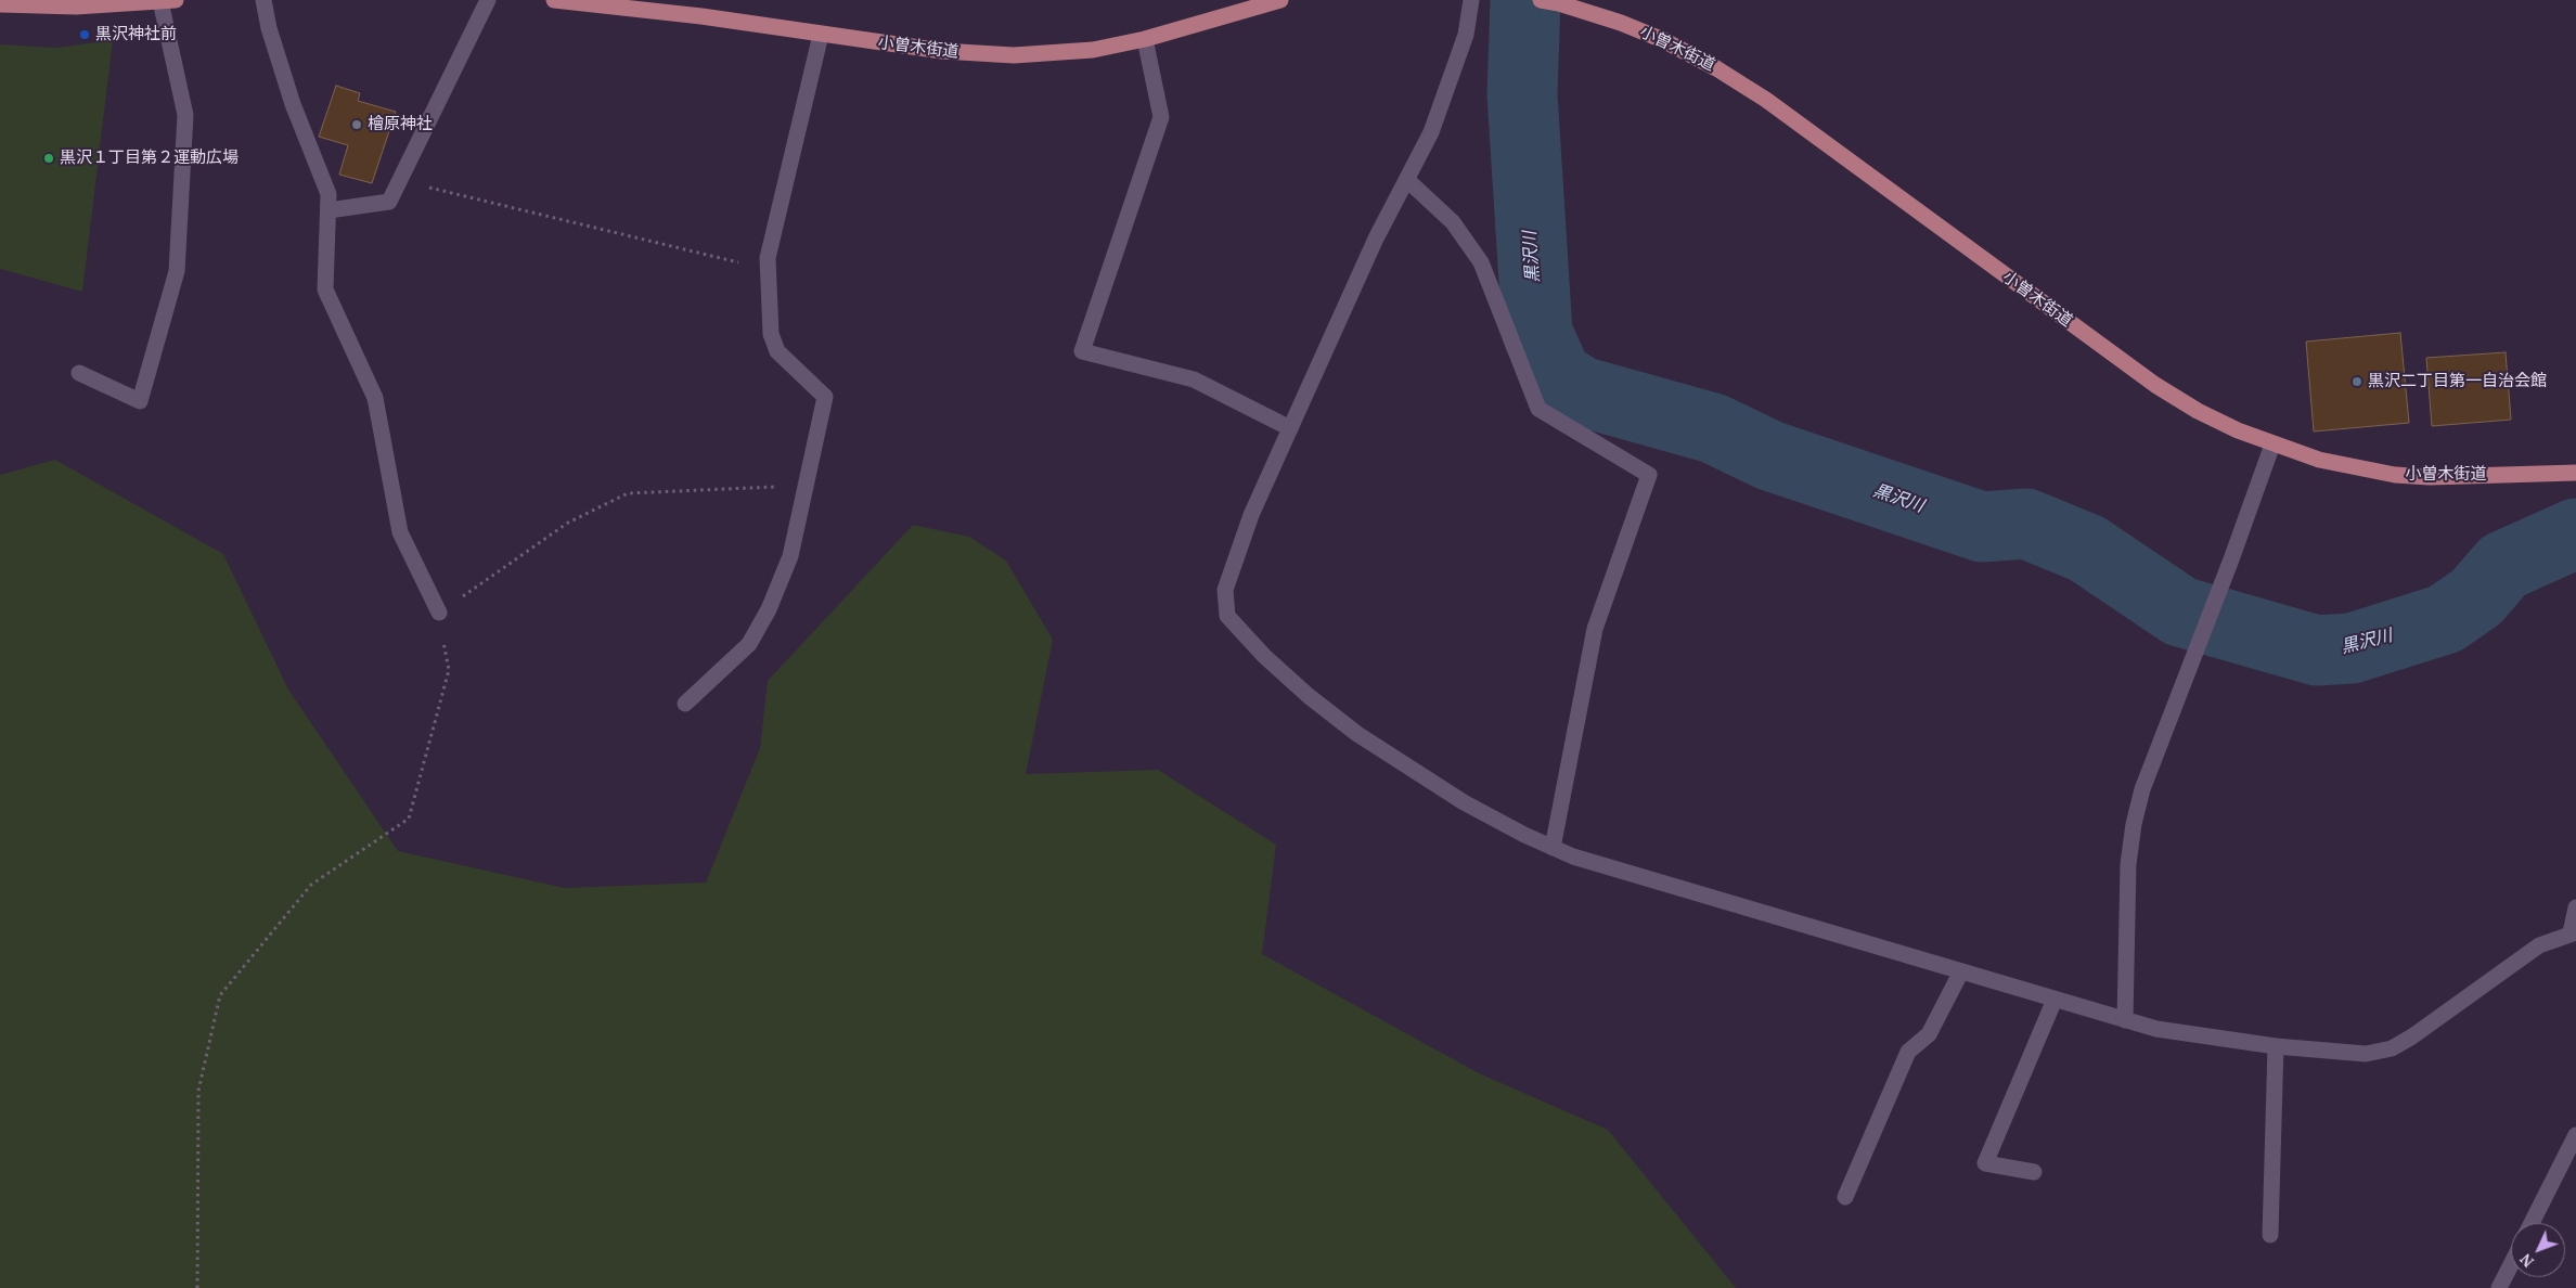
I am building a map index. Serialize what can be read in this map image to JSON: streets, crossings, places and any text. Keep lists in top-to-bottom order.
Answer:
{
  "streets": {
    "main road": ["小曽木街道"]
  },
  "water": ["黒沢川"],
  "places": [
    "黒沢神社前",
    "檜原神社",
    "黒沢１丁目第２運動広場",
    "黒沢二丁目第一自治会館"
  ],
  "north": "bottom left"
}
